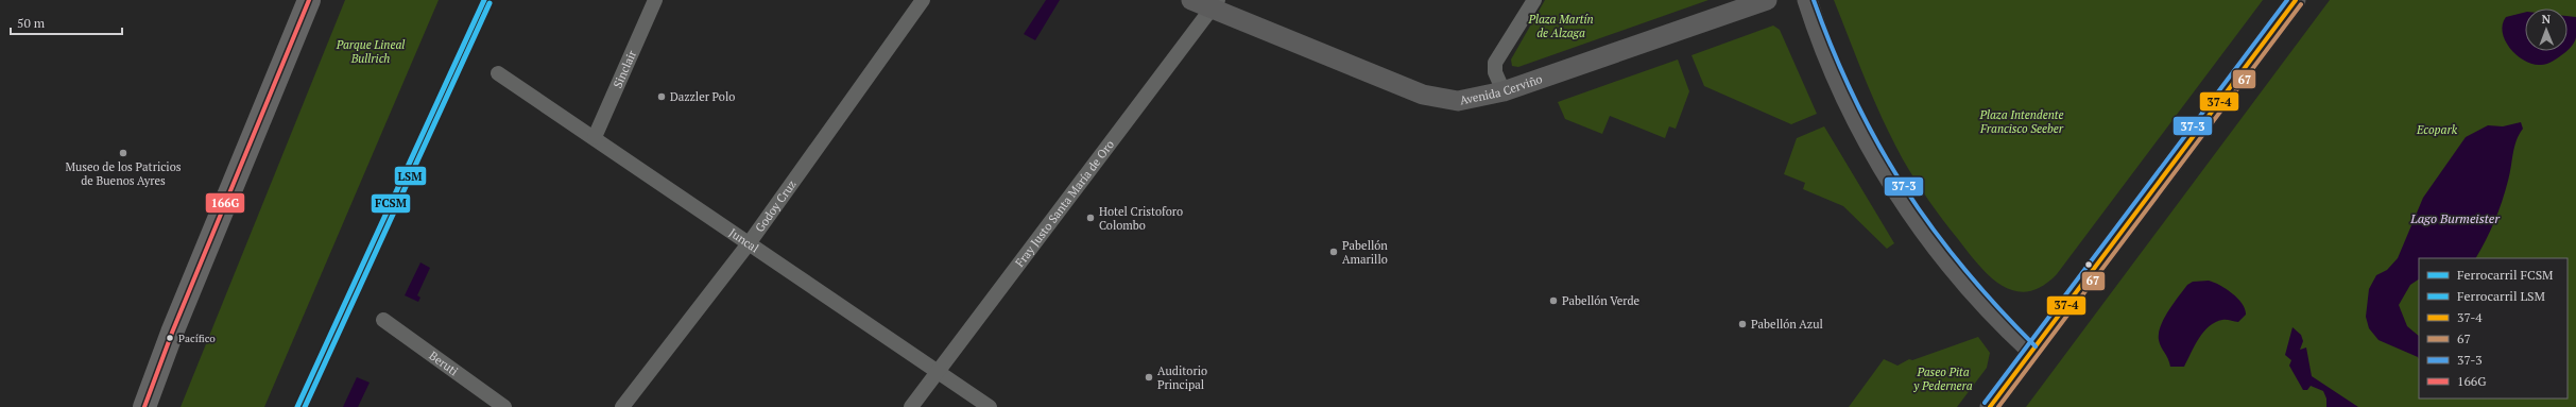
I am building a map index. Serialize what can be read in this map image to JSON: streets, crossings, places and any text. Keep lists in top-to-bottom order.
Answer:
{
  "streets": {
    "main road": ["Avenida Cerviño"],
    "street": [
      "Sinclair",
      "Fray Justo Santa María de Oro",
      "Godoy Cruz",
      "Juncal",
      "Beruti"
    ]
  },
  "crossings": [
    ["Sinclair", "Juncal"],
    ["Avenida Cerviño", "Fray Justo Santa María de Oro"],
    ["Fray Justo Santa María de Oro", "Juncal"],
    ["Godoy Cruz", "Juncal"]
  ],
  "water": ["Lago Burmeister"],
  "parks": [
    "Plaza Martín de Alzaga",
    "Parque Lineal Bullrich",
    "Plaza Intendente Francisco Seeber",
    "Ecopark",
    "Paseo Pita y Pedernera"
  ],
  "places": [
    "Dazzler Polo",
    "Museo de los Patricios de Buenos Ayres",
    "Hotel Cristoforo Colombo",
    "Pabellón Amarillo",
    "Pabellón Verde",
    "Pabellón Azul",
    "Pacífico",
    "Auditorio Principal"
  ],
  "lines": [
    "rail line FCSM",
    "transit line 37-4",
    "transit line 37-3",
    "transit line 166G",
    "rail line LSM",
    "transit line 67"
  ],
  "legend": [
    "Ferrocarril FCSM",
    "Ferrocarril LSM",
    "37-4",
    "67",
    "37-3",
    "166G"
  ],
  "scale_bar": "50 m",
  "north": "top"
}
